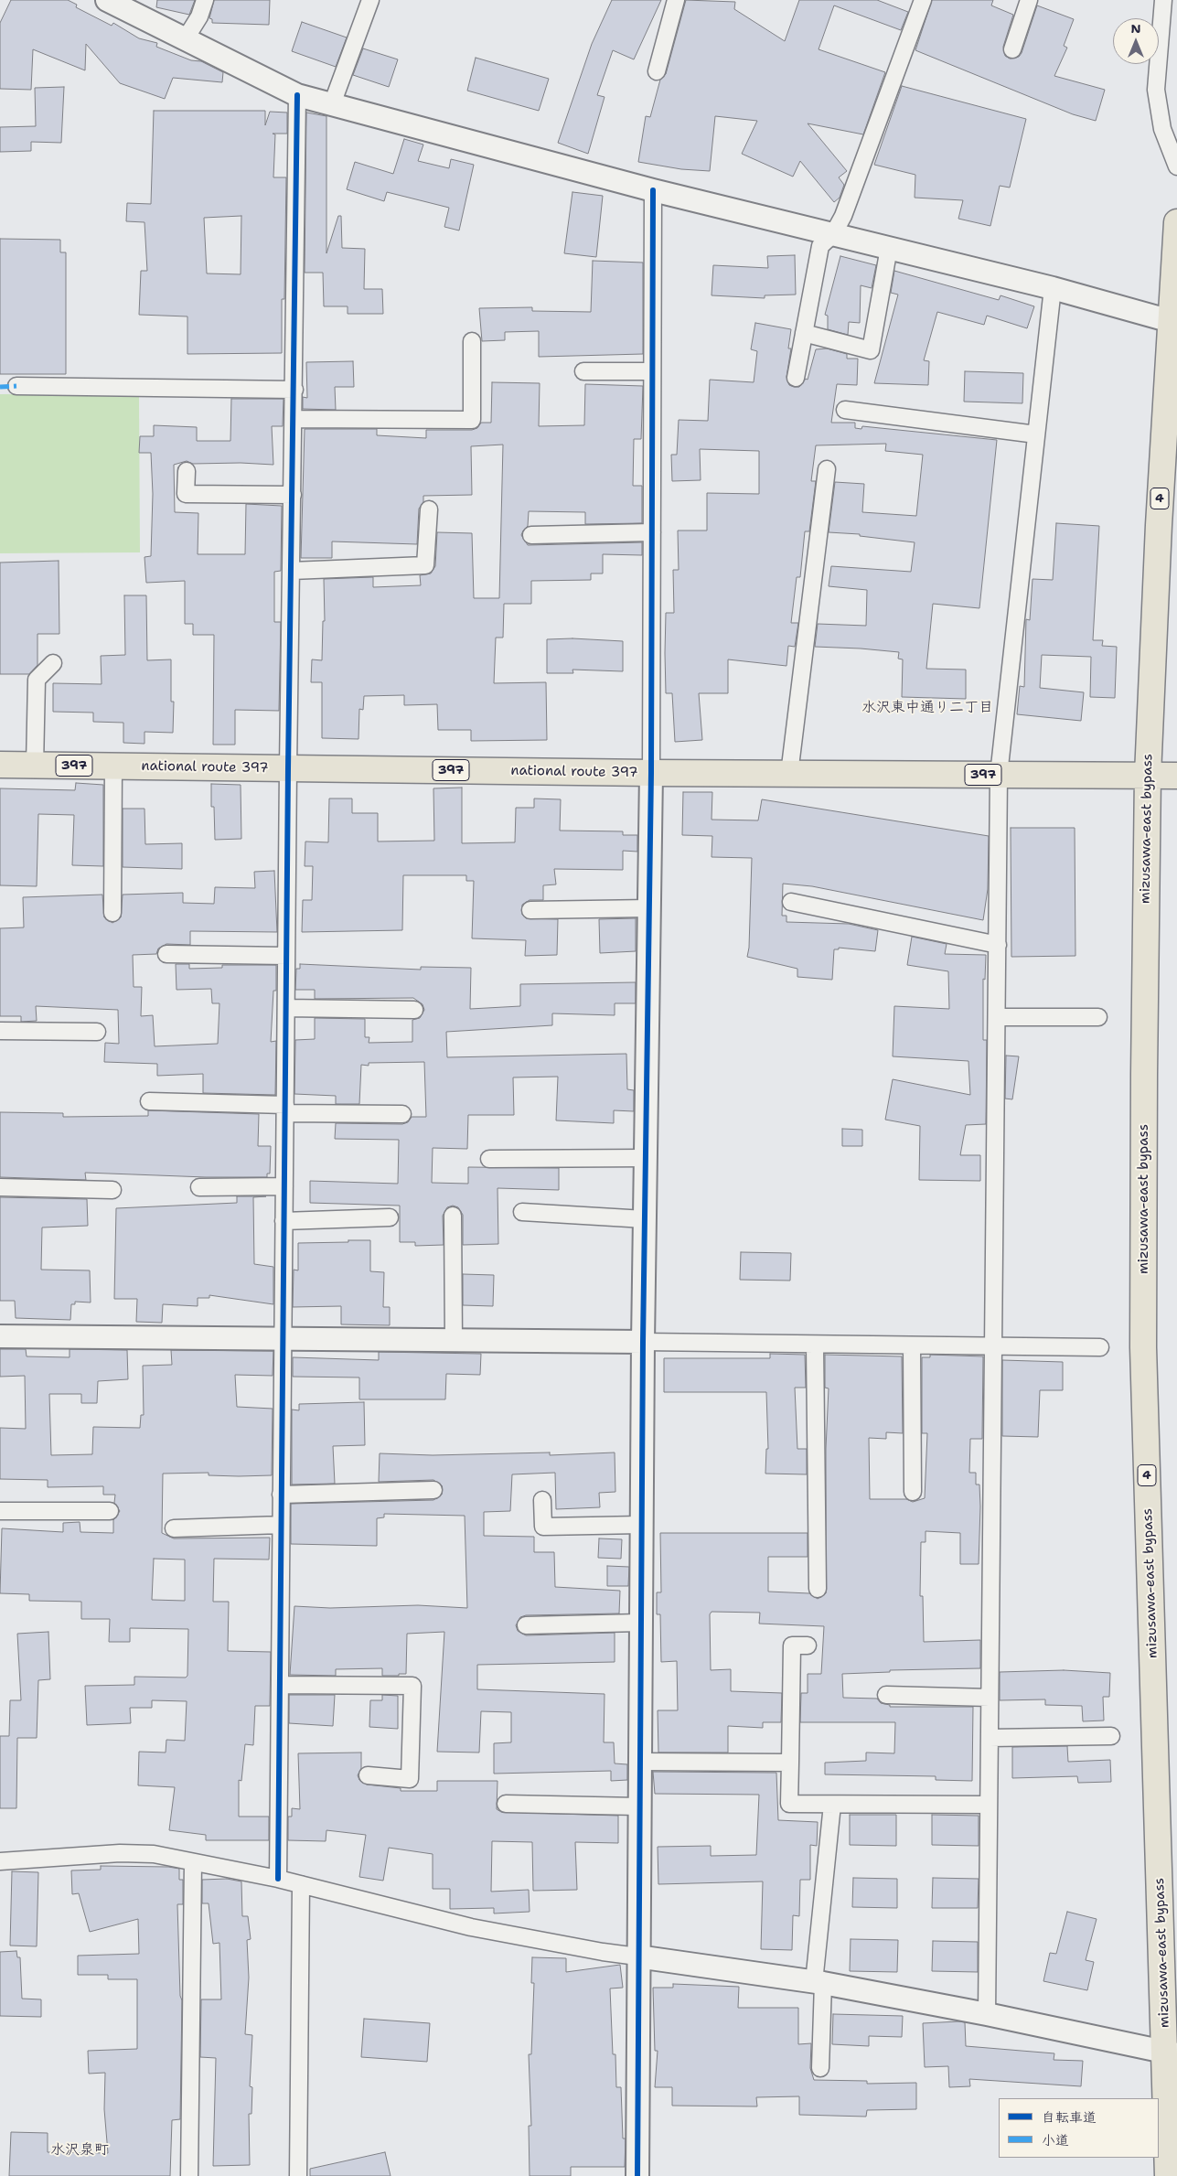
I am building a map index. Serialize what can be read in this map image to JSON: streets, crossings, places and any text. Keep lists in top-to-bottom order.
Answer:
{
  "streets": {
    "highway": [
      "4",
      "397",
      "national route 397",
      "mizusawa-east bypass"
    ]
  },
  "crossings": [
    ["national route 397", "mizusawa-east bypass"]
  ],
  "districts": ["水沢東中通り二丁目", "水沢泉町"],
  "legend": ["自転車道", "小道"],
  "north": "top"
}
